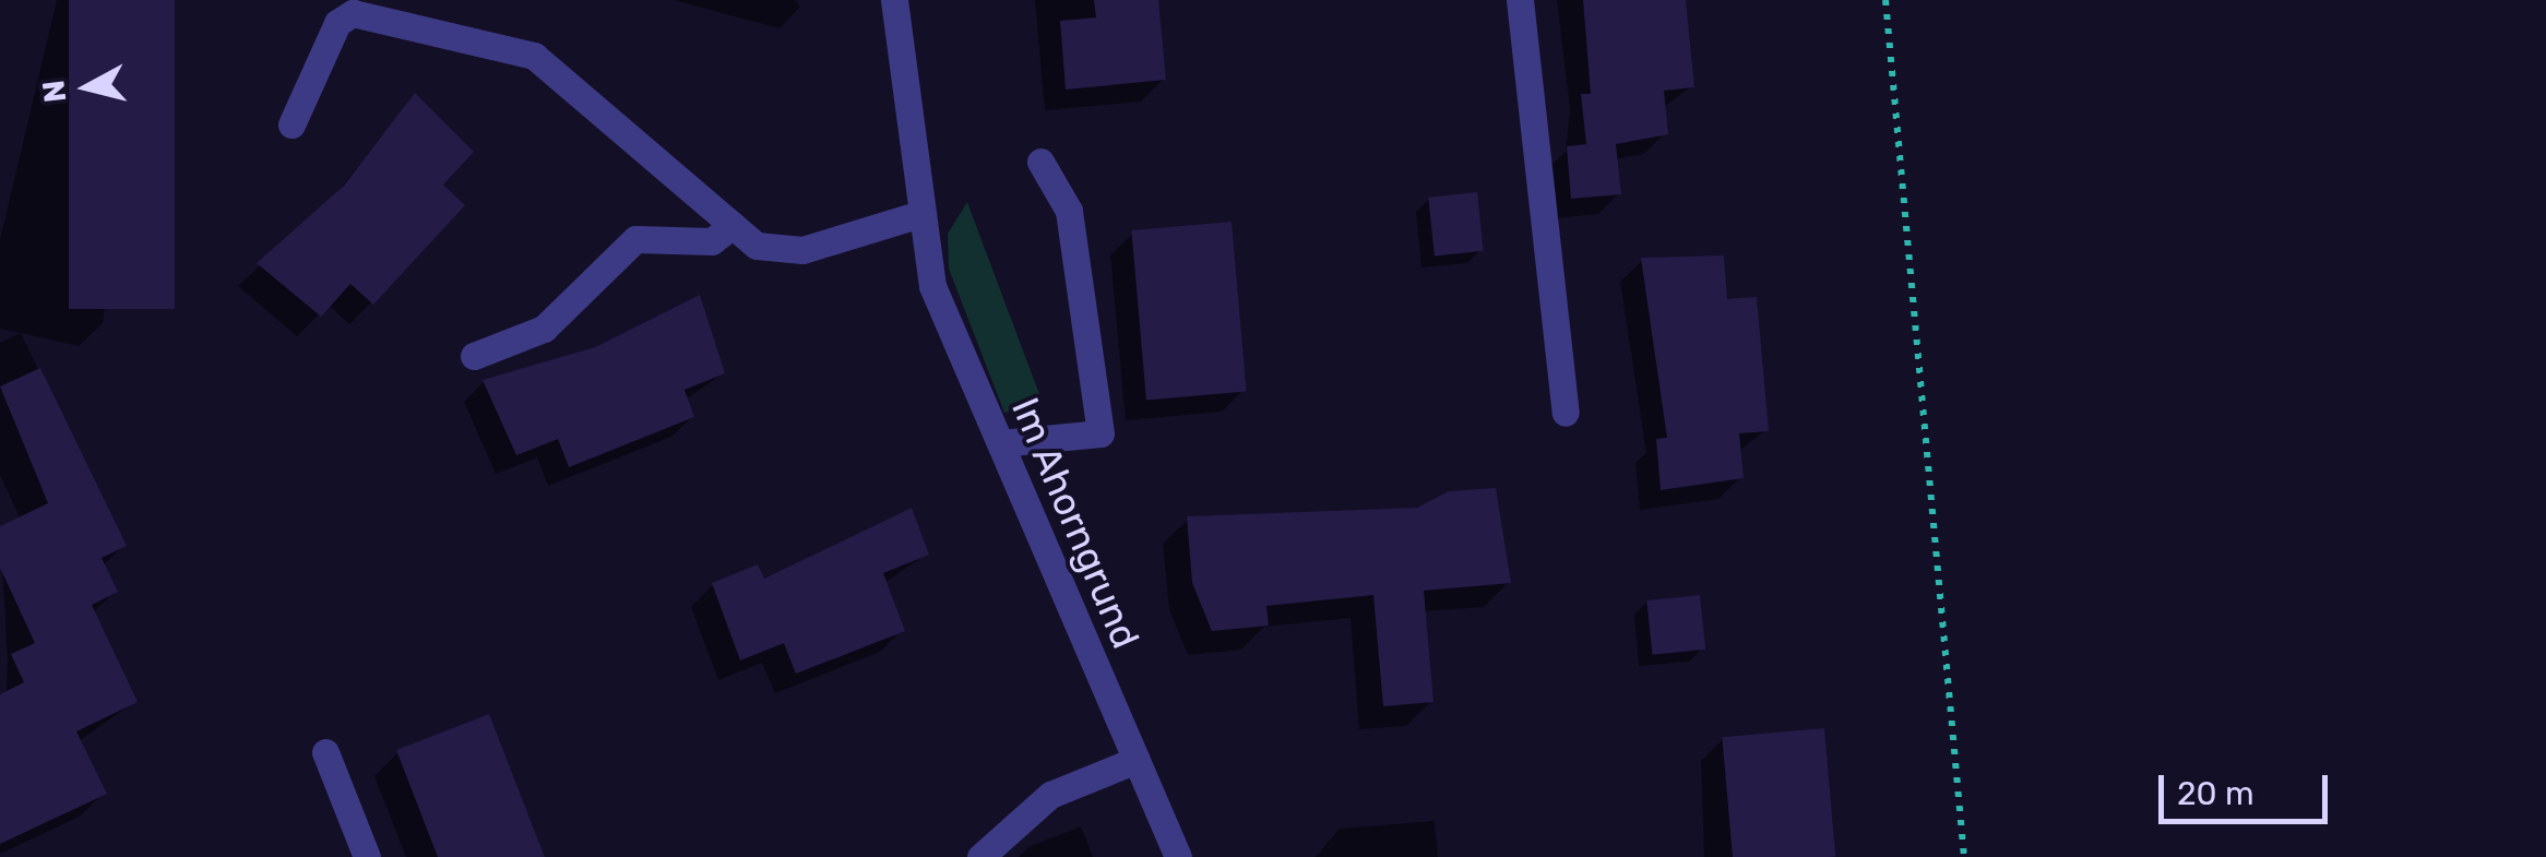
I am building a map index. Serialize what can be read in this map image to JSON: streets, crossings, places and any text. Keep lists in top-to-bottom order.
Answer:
{
  "streets": {
    "street": ["Im Ahorngrund"]
  },
  "scale_bar": "20 m",
  "north": "left"
}
